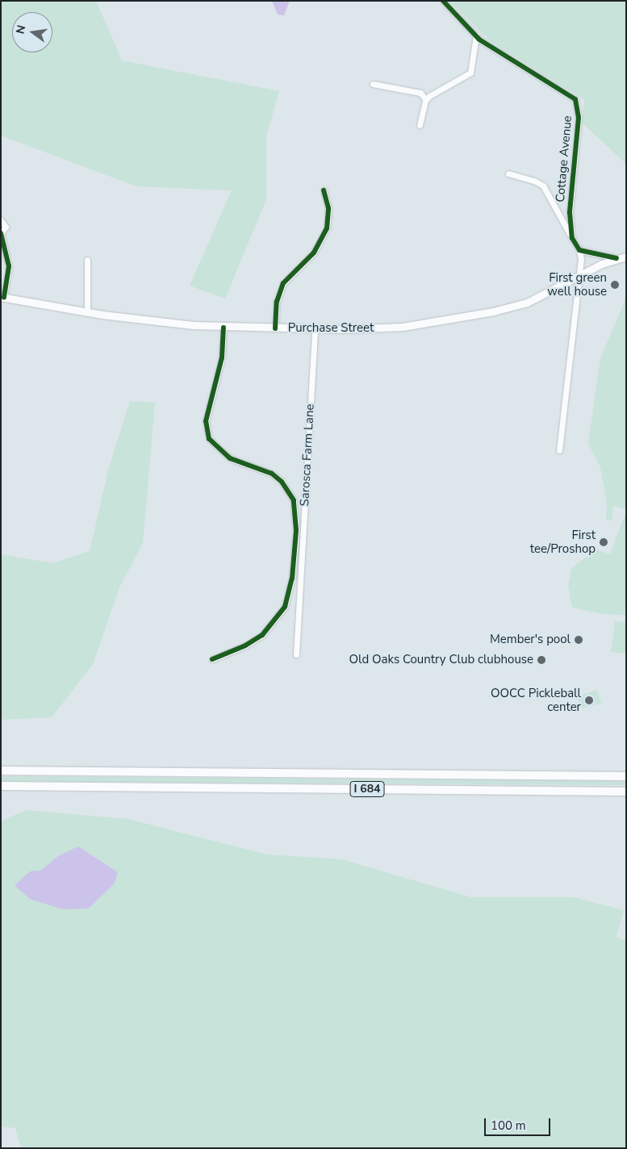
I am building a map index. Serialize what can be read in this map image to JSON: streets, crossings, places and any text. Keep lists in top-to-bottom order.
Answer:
{
  "streets": {
    "highway": ["I 684"],
    "main road": ["Purchase Street"],
    "street": ["Cottage Avenue", "Sarosca Farm Lane"]
  },
  "crossings": [
    ["Purchase Street", "Sarosca Farm Lane"]
  ],
  "places": [
    "First green well house",
    "First tee/Proshop",
    "Member's pool",
    "Old Oaks Country Club clubhouse",
    "OOCC Pickleball center"
  ],
  "scale_bar": "100 m",
  "north": "left"
}
